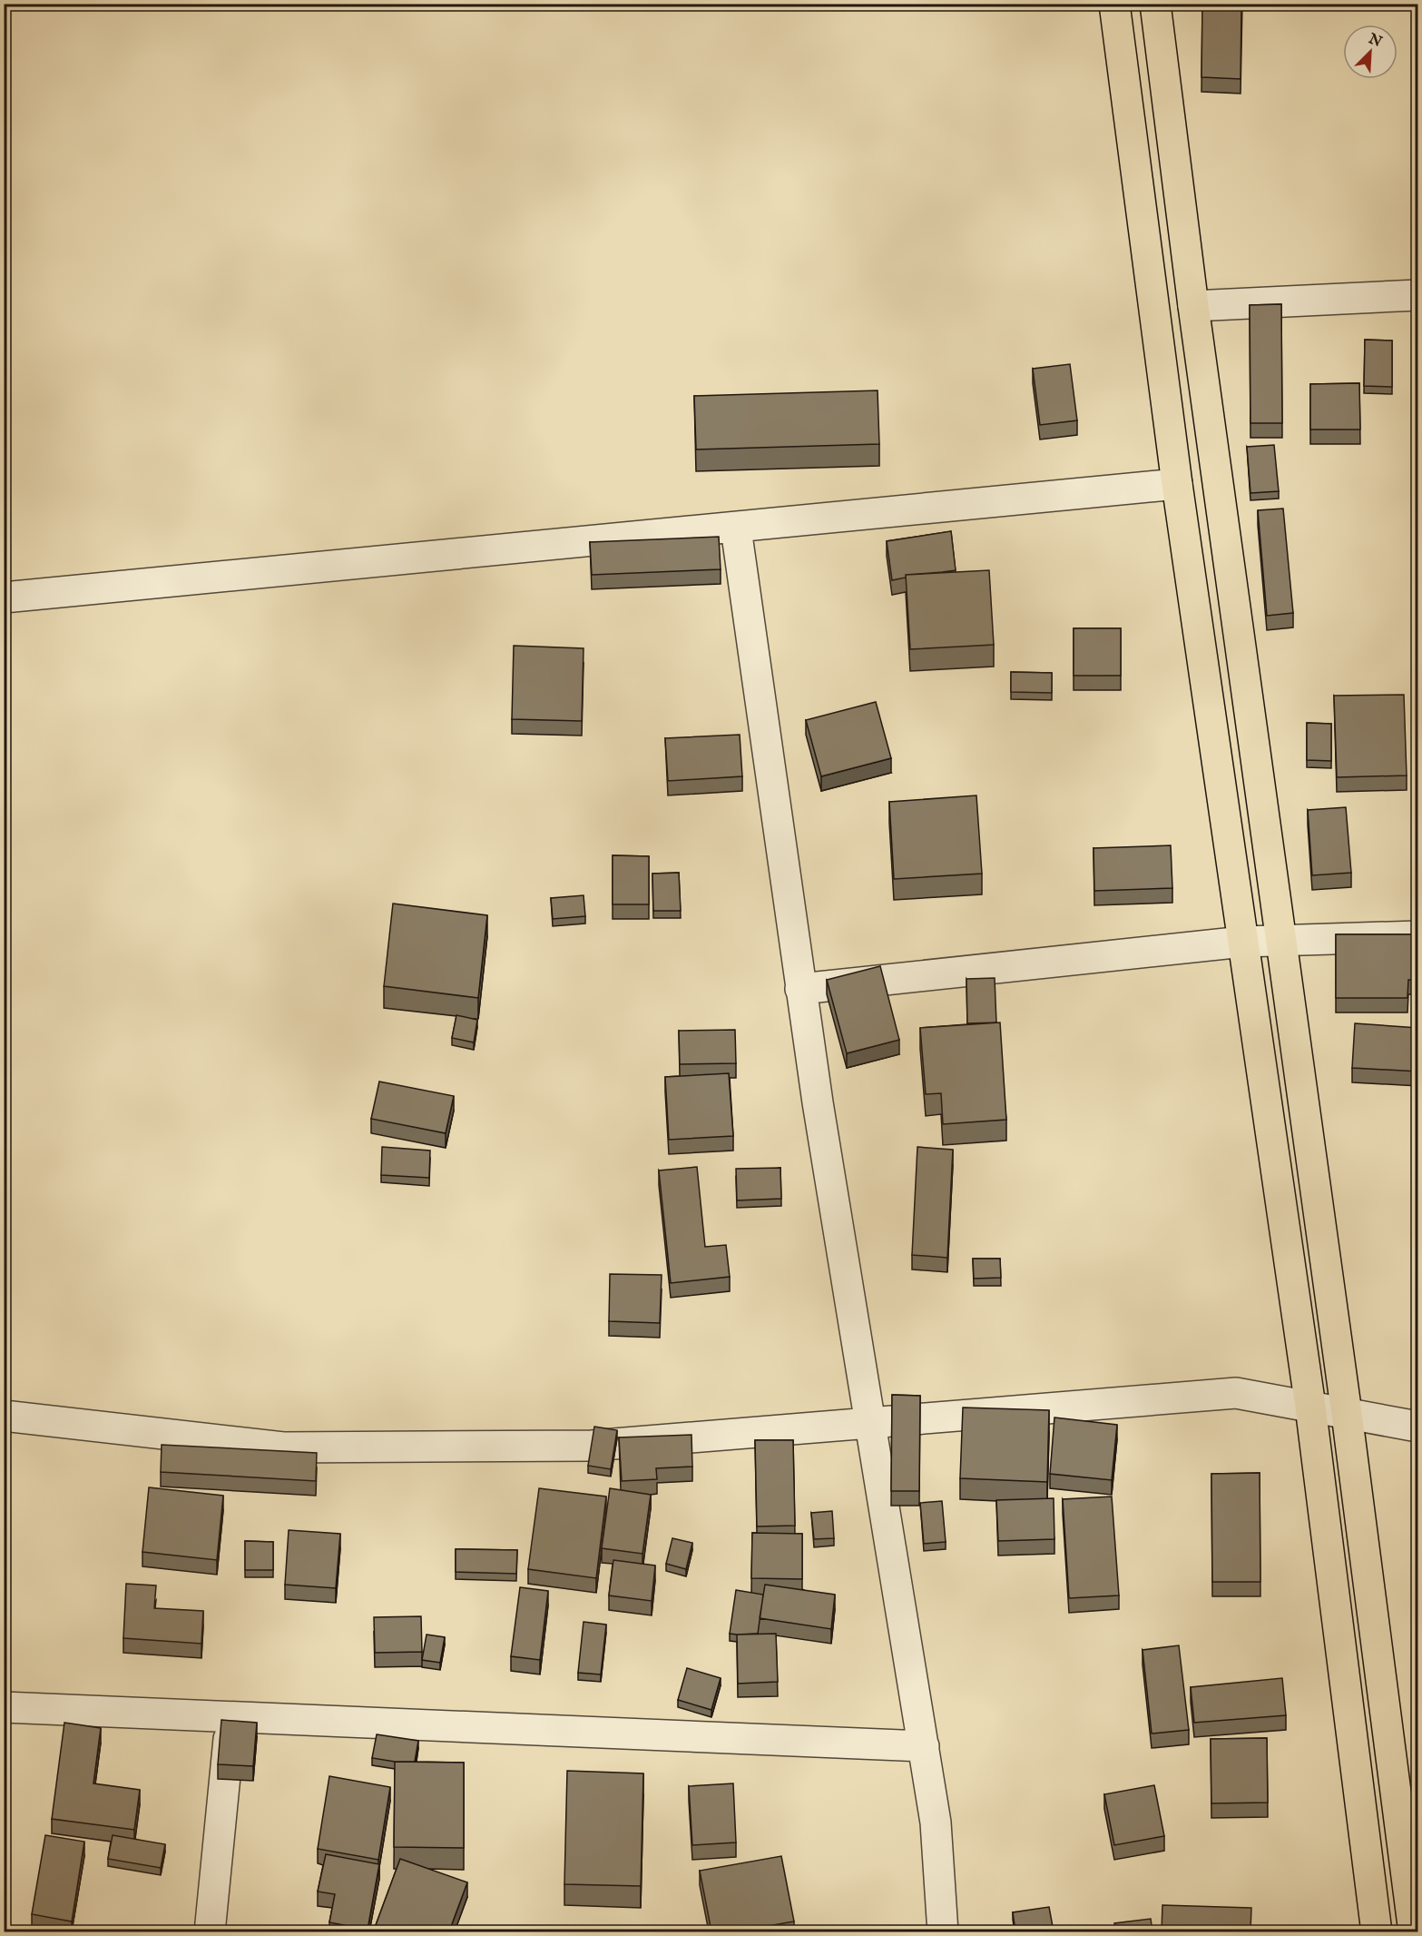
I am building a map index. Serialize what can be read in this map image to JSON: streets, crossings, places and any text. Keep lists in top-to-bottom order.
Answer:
{
  "north": "top right"
}
